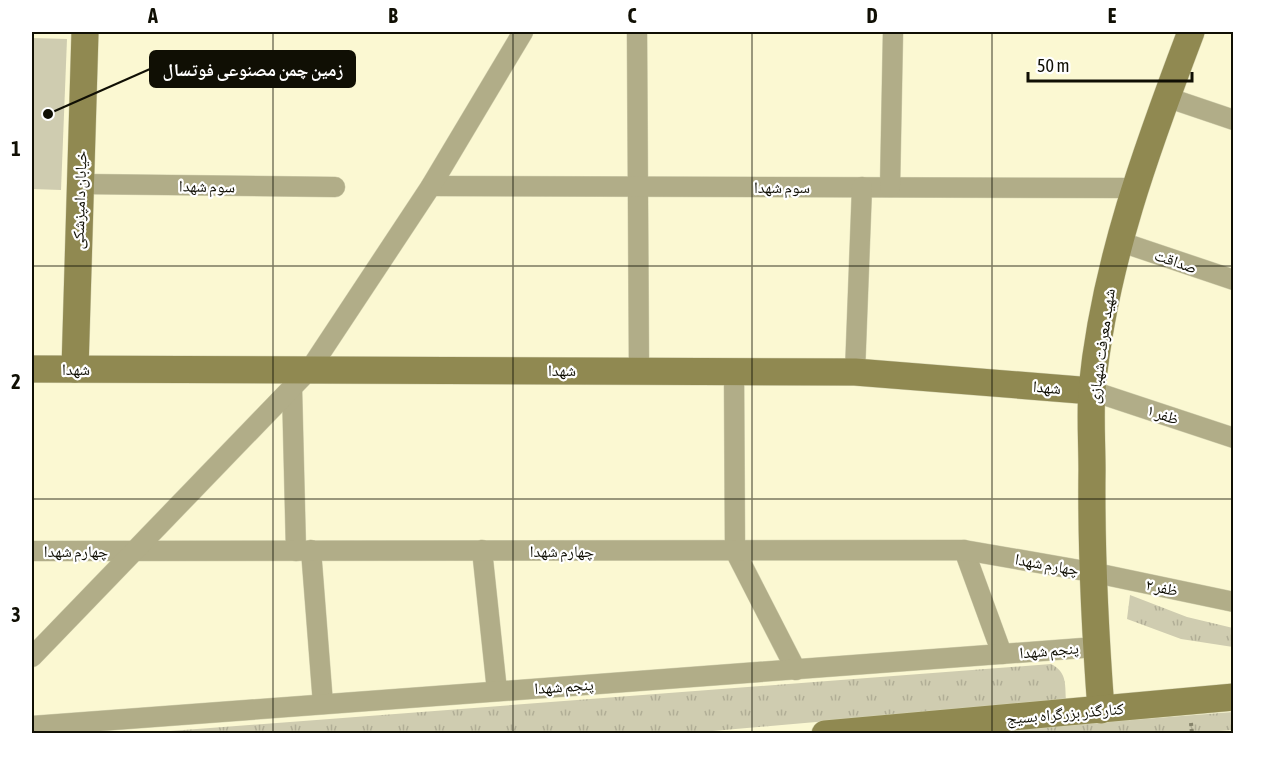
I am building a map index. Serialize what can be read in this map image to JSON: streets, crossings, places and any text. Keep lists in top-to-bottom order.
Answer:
{
  "streets": {
    "street": [
      "سوم شهدا",
      "خیابان دامپزشکی",
      "صداقت",
      "شهید معرفت شهبازی",
      "شهدا",
      "ظفر ۱",
      "چهارم شهدا",
      "ظفر ۲",
      "پنجم شهدا",
      "کنارگذر بزرگراه بسیج"
    ]
  },
  "crossings": [
    ["سوم شهدا", "خیابان دامپزشکی"],
    ["سوم شهدا", "شهید معرفت شهبازی"],
    ["خیابان دامپزشکی", "شهدا"],
    ["صداقت", "شهید معرفت شهبازی"],
    ["شهید معرفت شهبازی", "شهدا"],
    ["شهید معرفت شهبازی", "ظفر ۱"],
    ["شهید معرفت شهبازی", "چهارم شهدا"],
    ["شهید معرفت شهبازی", "ظفر ۲"],
    ["شهید معرفت شهبازی", "پنجم شهدا"],
    ["شهید معرفت شهبازی", "کنارگذر بزرگراه بسیج"],
    ["شهدا", "ظفر ۱"],
    ["چهارم شهدا", "ظفر ۲"]
  ],
  "places": ["زمین چمن مصنوعی فوتسال"],
  "scale_bar": "50 m",
  "grid": {
    "columns": [
      "A",
      "B",
      "C",
      "D",
      "E"
    ],
    "rows": ["1", "2", "3"]
  }
}
